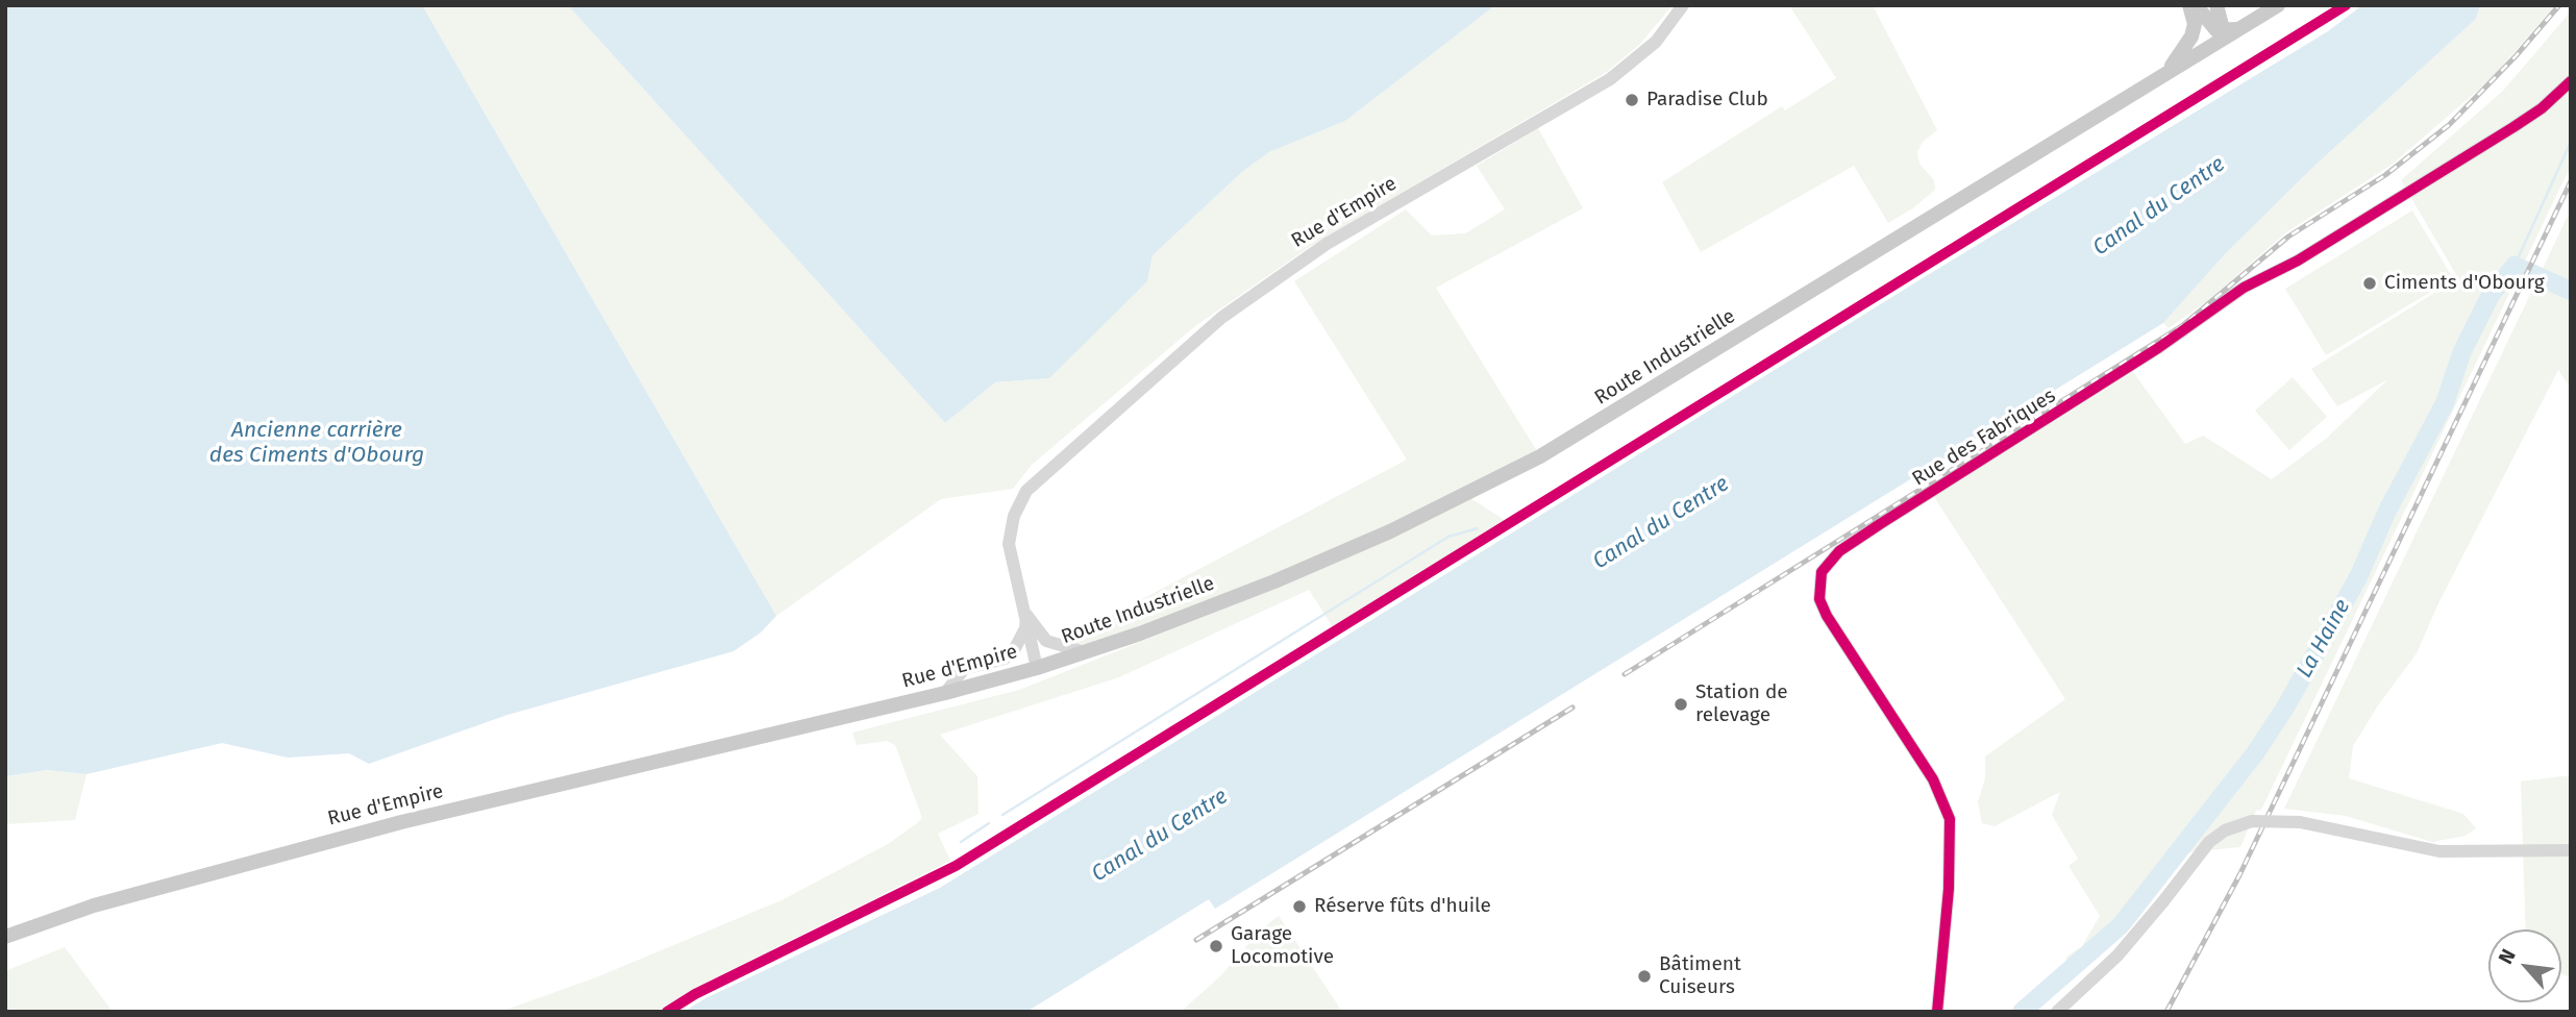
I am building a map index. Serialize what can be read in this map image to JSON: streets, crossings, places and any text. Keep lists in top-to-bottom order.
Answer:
{
  "streets": {
    "main road": ["Rue d'Empire", "Route Industrielle"],
    "street": ["Rue des Fabriques"]
  },
  "crossings": [
    ["Rue d'Empire", "Route Industrielle"]
  ],
  "water": ["Canal du Centre", "Ancienne carrière des Ciments d'Obourg", "La Haine"],
  "places": [
    "Paradise Club",
    "Ciments d'Obourg",
    "Station de relevage",
    "Réserve fûts d'huile",
    "Garage Locomotive",
    "Bâtiment Cuiseurs"
  ],
  "north": "top left"
}
